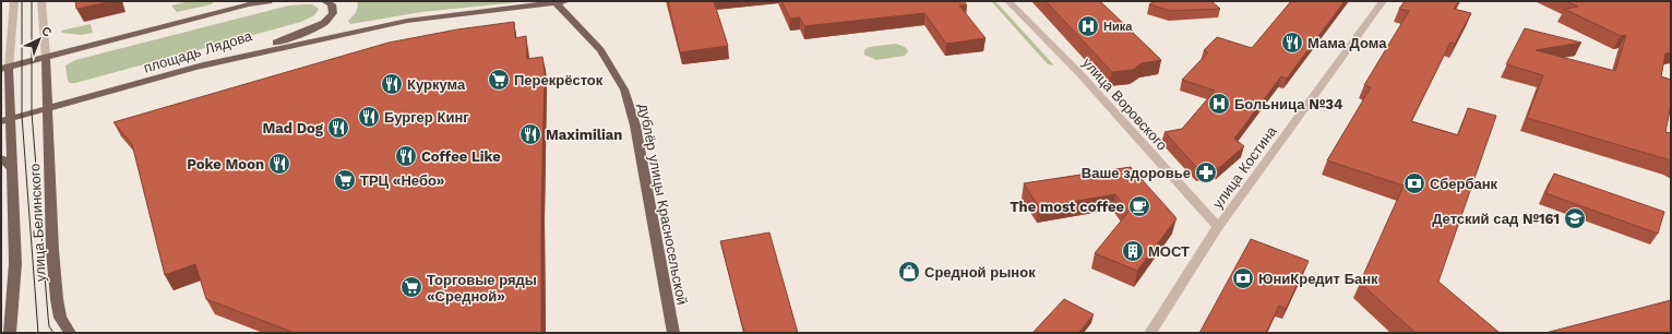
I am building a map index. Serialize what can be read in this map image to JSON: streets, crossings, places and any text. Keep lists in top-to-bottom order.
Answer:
{
  "streets": {
    "main road": ["площадь Лядова", "дублёр улицы Красносельской", "улица Белинского"],
    "street": ["улица Воровского", "улица Костина"]
  },
  "crossings": [
    ["площадь Лядова", "улица Белинского"],
    ["улица Воровского", "улица Костина"]
  ],
  "places": {
    "hospital": ["Ника", "Больница №34"],
    "restaurant": [
      "Мама Дома",
      "Куркума",
      "Бургер Кинг",
      "Mad Dog",
      "Maximilian",
      "Coffee Like",
      "Poke Moon"
    ],
    "supermarket": ["Перекрёсток", "ТРЦ «Небо»", "Торговые ряды «Средной»"],
    "pharmacy": ["Ваше здоровье"],
    "bank": ["Сбербанк", "ЮниКредит Банк"],
    "cafe": ["The most coffee"],
    "school or university": ["Детский сад №161"],
    "building": ["МОСТ"],
    "shop": ["Средной рынок"]
  },
  "north": "top right"
}
